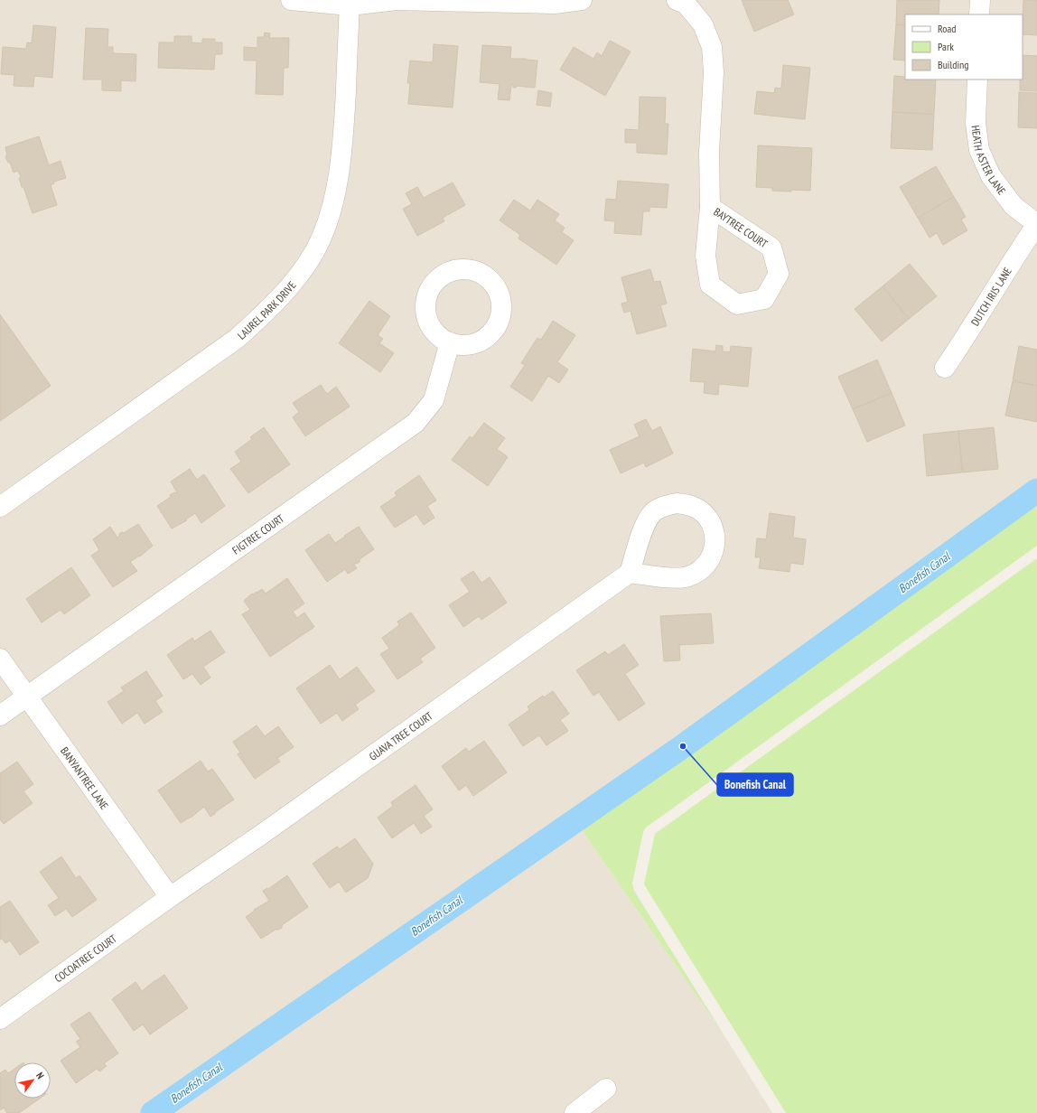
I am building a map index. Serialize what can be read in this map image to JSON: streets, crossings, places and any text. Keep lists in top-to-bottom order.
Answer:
{
  "streets": {
    "street": [
      "HEATH ASTER LANE",
      "BAYTREE COURT",
      "DUTCH IRIS LANE",
      "LAUREL PARK DRIVE",
      "FIGTREE COURT",
      "GUAVA TREE COURT",
      "BANYANTREE LANE",
      "COCOATREE COURT"
    ]
  },
  "crossings": [
    ["HEATH ASTER LANE", "DUTCH IRIS LANE"],
    ["FIGTREE COURT", "BANYANTREE LANE"],
    ["GUAVA TREE COURT", "BANYANTREE LANE"],
    ["GUAVA TREE COURT", "COCOATREE COURT"],
    ["BANYANTREE LANE", "COCOATREE COURT"]
  ],
  "water": ["Bonefish Canal"],
  "places": ["Bonefish Canal"],
  "legend": ["Road", "Park", "Building"],
  "north": "top right"
}
